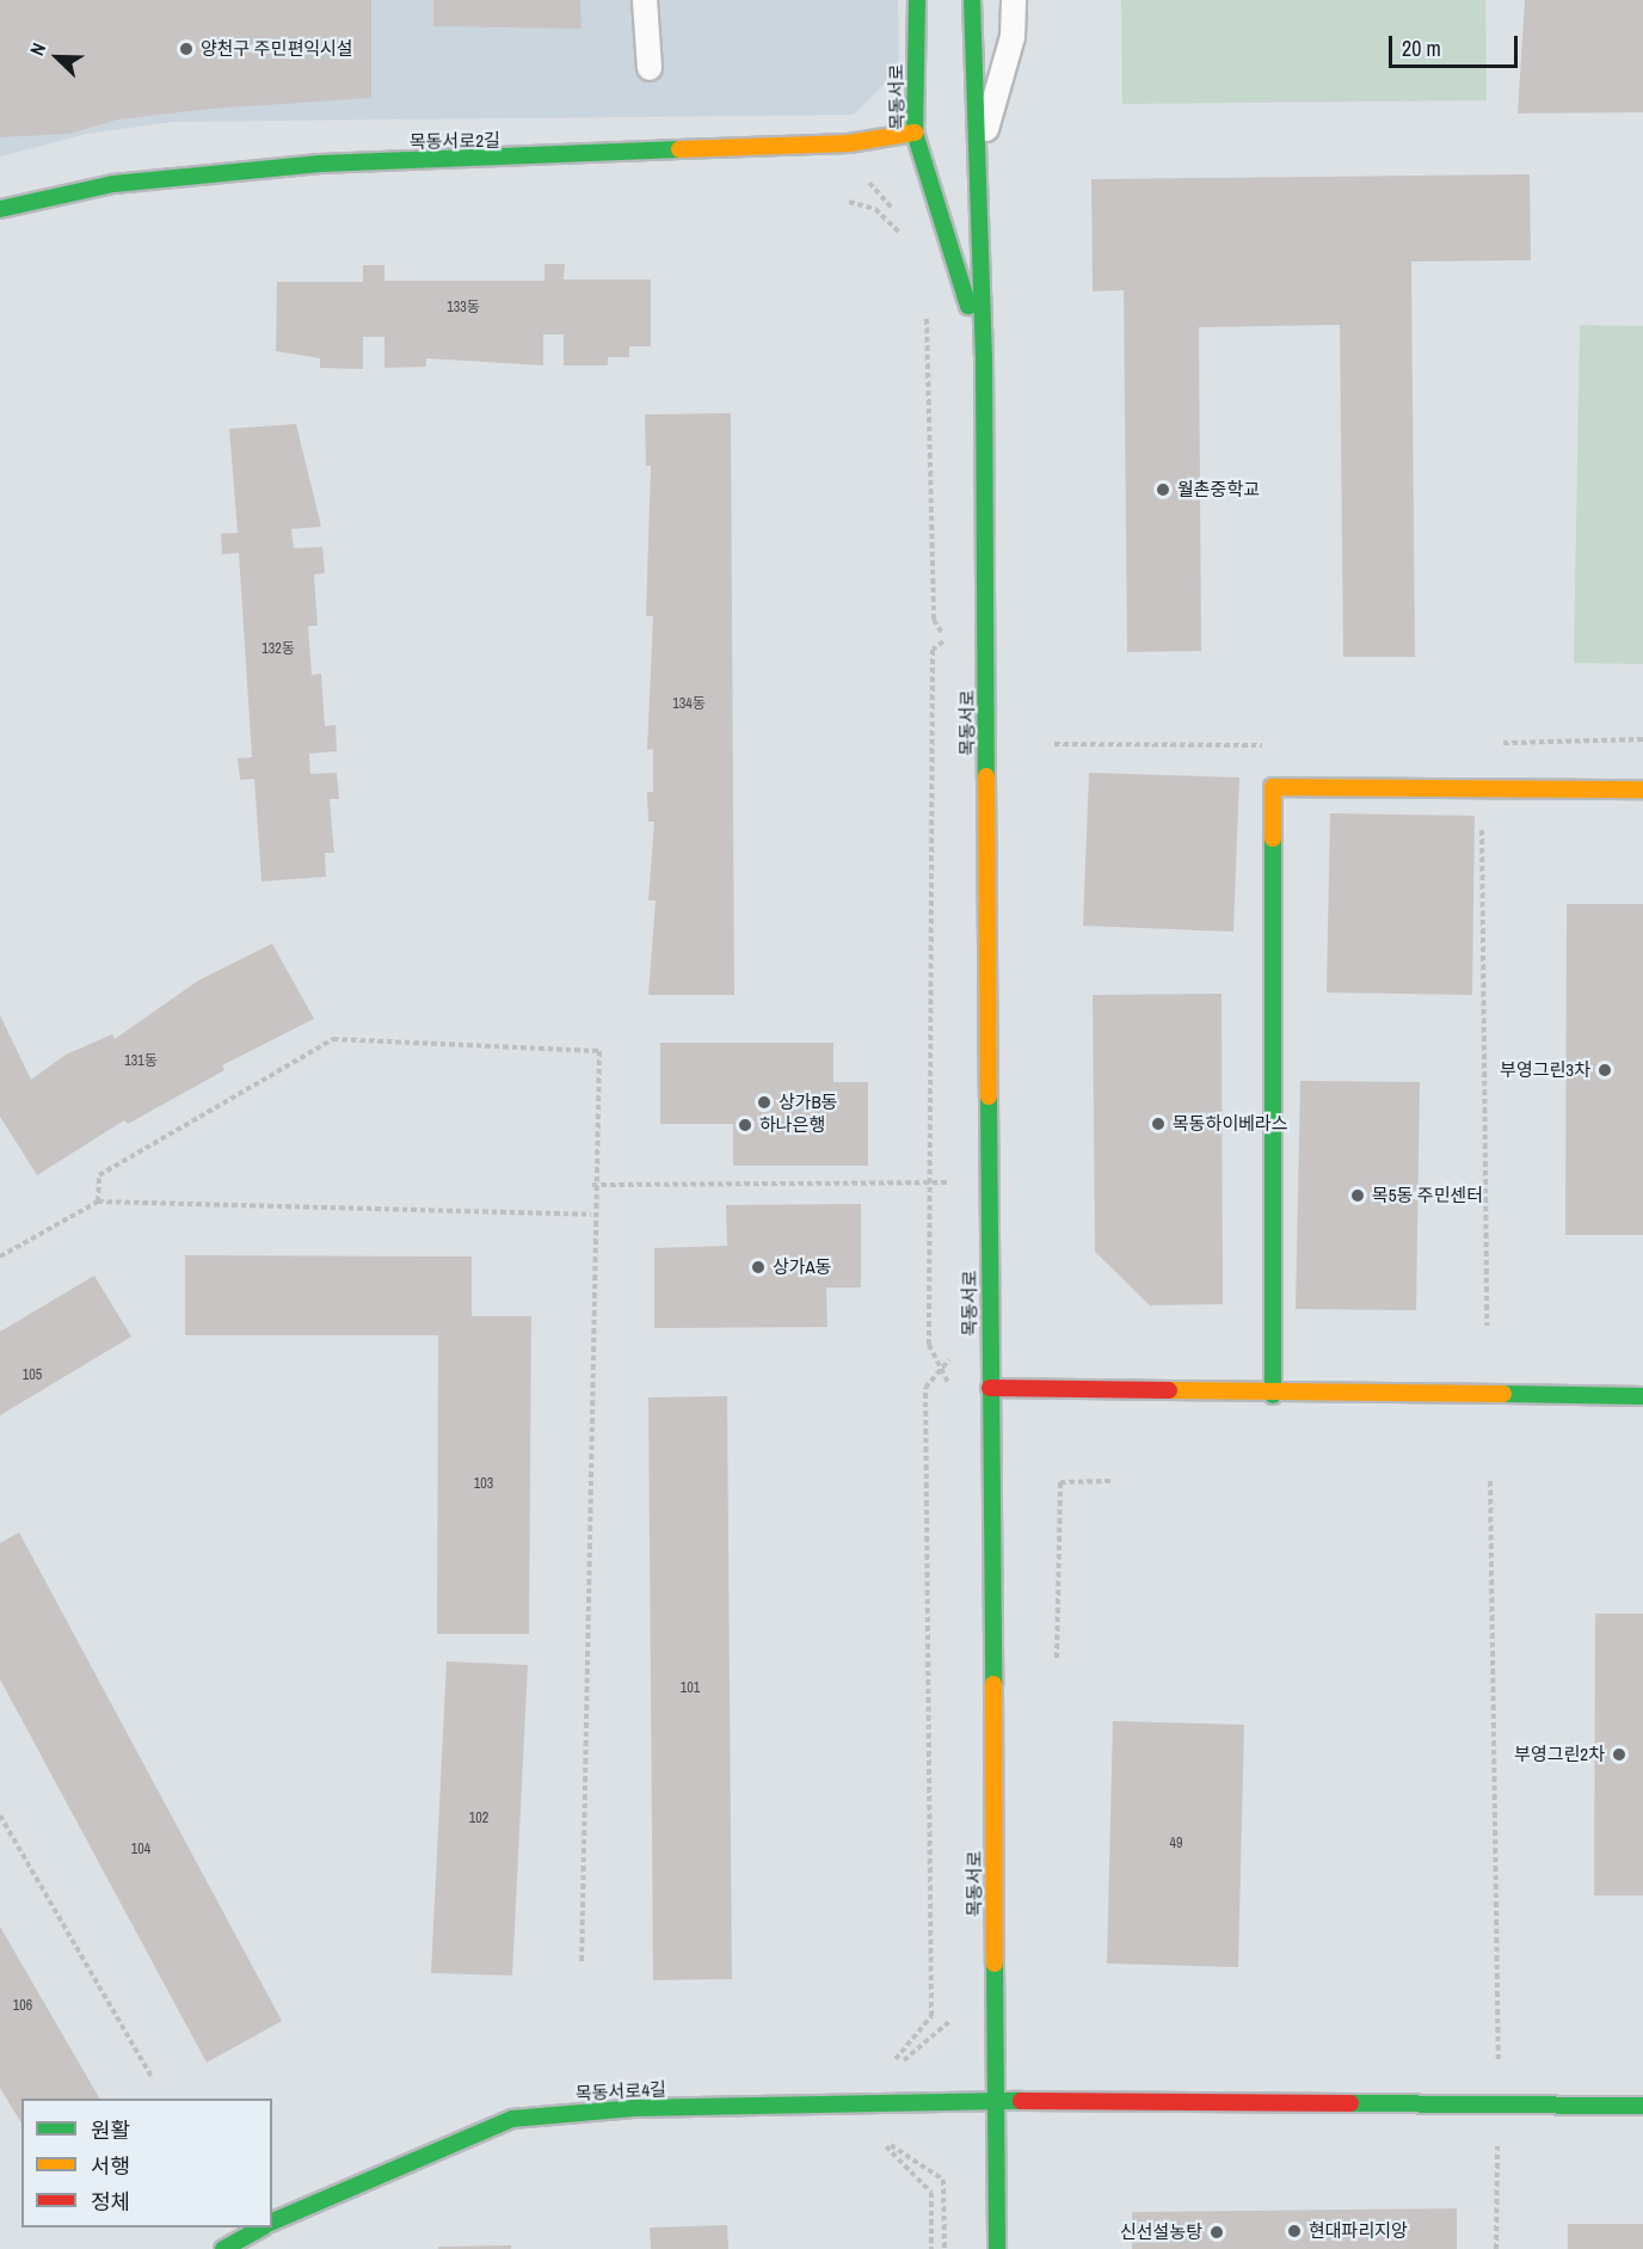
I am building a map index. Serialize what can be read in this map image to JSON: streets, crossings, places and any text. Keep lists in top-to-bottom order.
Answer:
{
  "streets": {
    "street": ["목동서로", "목동서로2길", "목동서로4길"]
  },
  "crossings": [
    ["목동서로", "목동서로2길"],
    ["목동서로", "목동서로4길"]
  ],
  "places": [
    "양천구 주민편익시설",
    "월촌중학교",
    "부영그린3차",
    "상가B동",
    "목동하이베라스",
    "하나은행",
    "목5동 주민센터",
    "상가A동",
    "부영그린2차",
    "현대파리지앙",
    "신선설농탕"
  ],
  "house_numbers": [
    "133동",
    "132동",
    "134동",
    "131동",
    "105",
    "103",
    "101",
    "102",
    "49",
    "104",
    "106"
  ],
  "legend": ["원활", "서행", "정체"],
  "scale_bar": "20 m",
  "north": "top left"
}
